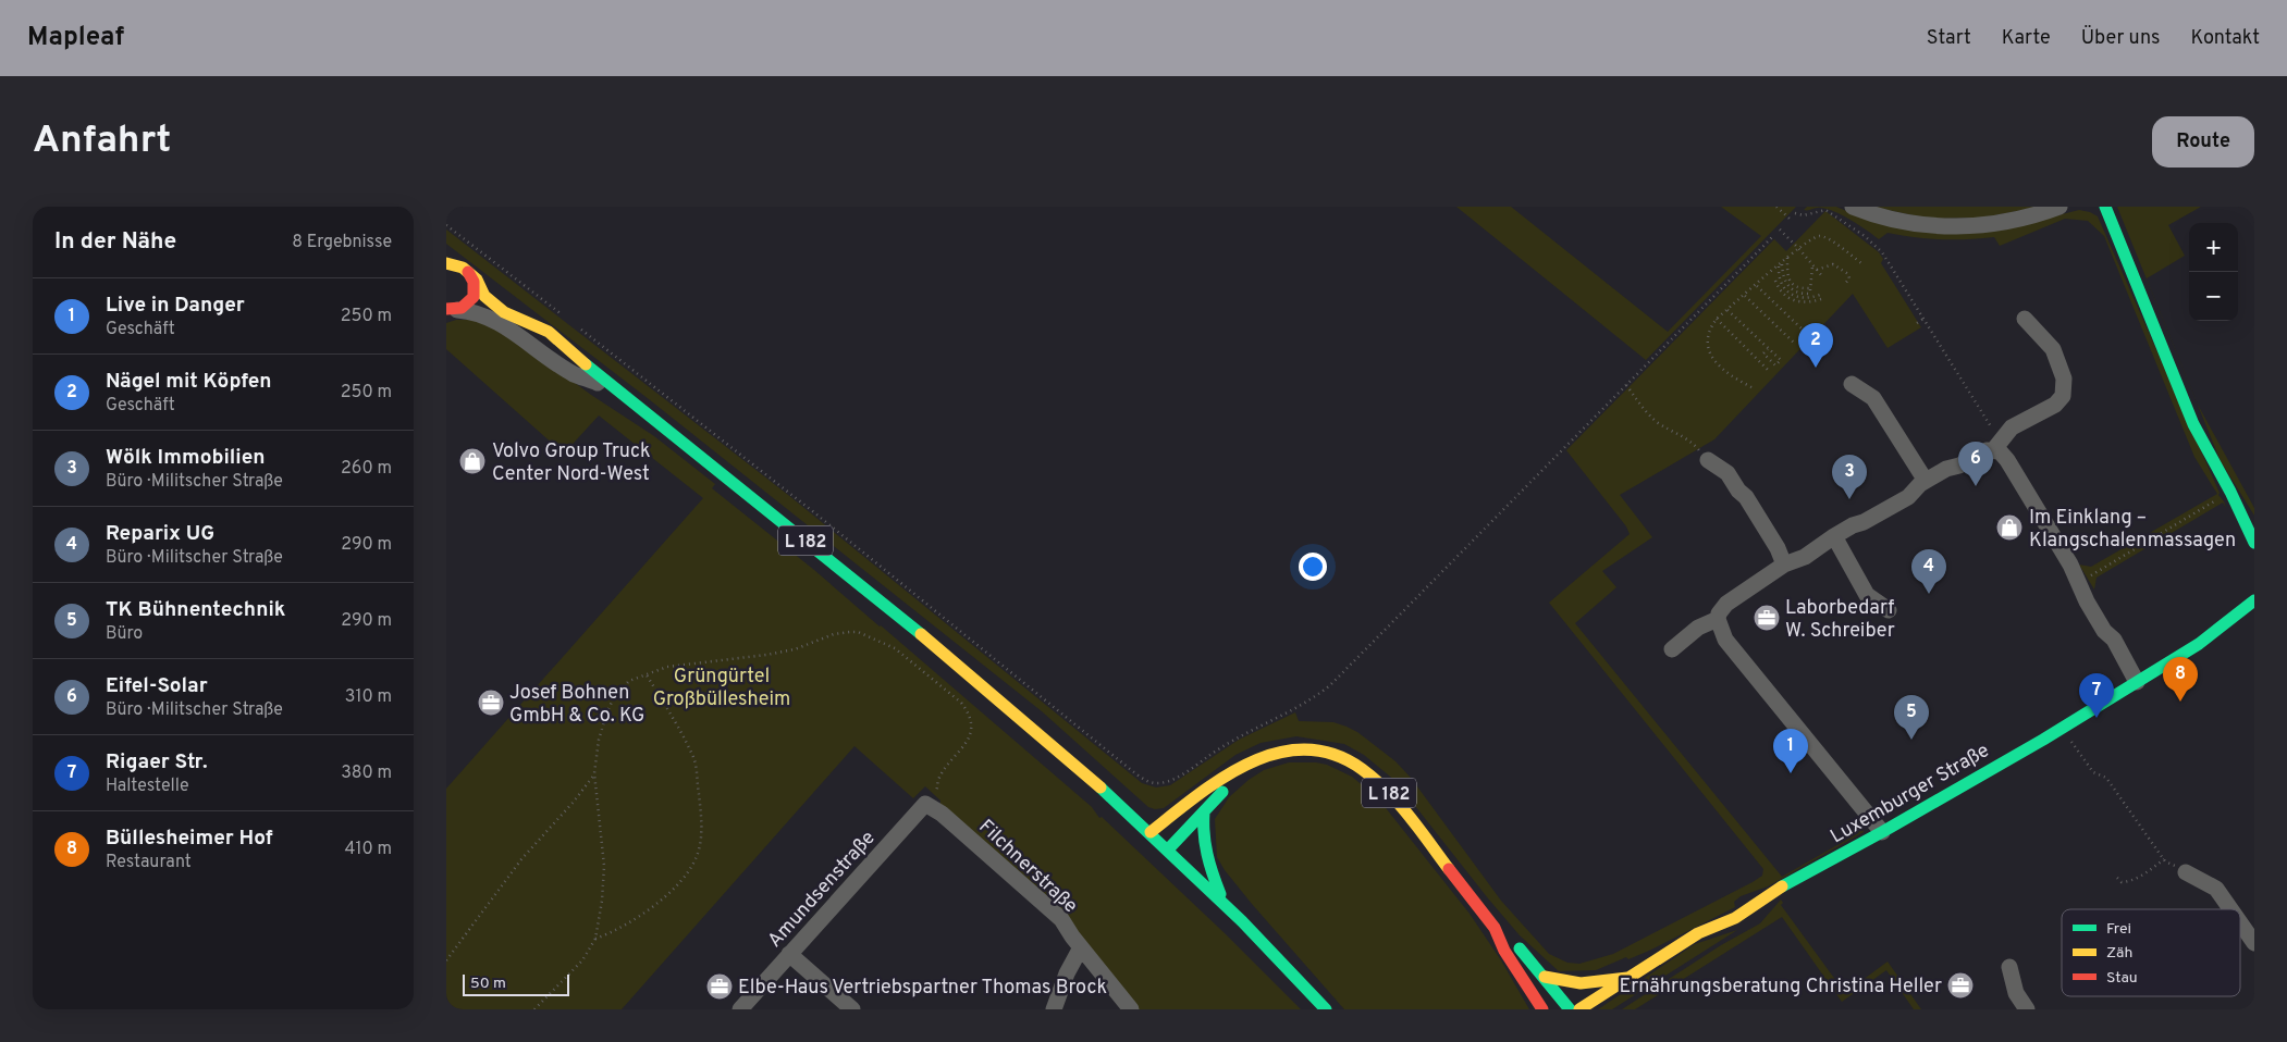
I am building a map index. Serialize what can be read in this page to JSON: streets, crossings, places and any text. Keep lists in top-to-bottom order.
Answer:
{
  "streets": {
    "main road": ["L 182", "Luxemburger Straße"],
    "street": ["Filchnerstraße", "Amundsenstraße"]
  },
  "crossings": [
    ["Filchnerstraße", "Amundsenstraße"]
  ],
  "parks": ["Grüngürtel Großbüllesheim"],
  "places": {
    "shop": ["Volvo Group Truck Center Nord-West", "Im Einklang – Klangschalenmassagen"],
    "office": [
      "Laborbedarf W. Schreiber",
      "Josef Bohnen GmbH & Co. KG",
      "Ernährungsberatung Christina Heller",
      "Elbe-Haus Vertriebspartner Thomas Brock"
    ]
  },
  "legend": ["Frei", "Zäh", "Stau"],
  "scale_bar": "50 m",
  "page": {
    "header": "Mapleaf",
    "nav": [
      "Start",
      "Karte",
      "Über uns",
      "Kontakt"
    ],
    "buttons": "Route",
    "title": "Anfahrt",
    "heading": ["In der Nähe", "8 Ergebnisse"],
    "map_buttons": ["+", "−"],
    "list": [
      {
        "mark": "1",
        "name": "Live in Danger",
        "note": "Geschäft",
        "value": "250 m"
      },
      {
        "mark": "2",
        "name": "Nägel mit Köpfen",
        "note": "Geschäft",
        "value": "250 m"
      },
      {
        "mark": "3",
        "name": "Wölk Immobilien",
        "note": "Büro · Militscher Straße",
        "value": "260 m"
      },
      {
        "mark": "4",
        "name": "Reparix UG",
        "note": "Büro · Militscher Straße",
        "value": "290 m"
      },
      {
        "mark": "5",
        "name": "TK Bühnentechnik",
        "note": "Büro",
        "value": "290 m"
      },
      {
        "mark": "6",
        "name": "Eifel-Solar",
        "note": "Büro · Militscher Straße",
        "value": "310 m"
      },
      {
        "mark": "7",
        "name": "Rigaer Str.",
        "note": "Haltestelle",
        "value": "380 m"
      },
      {
        "mark": "8",
        "name": "Büllesheimer Hof",
        "note": "Restaurant",
        "value": "410 m"
      }
    ],
    "pins": [
      "2",
      "6",
      "3",
      "4",
      "8",
      "7",
      "5",
      "1"
    ],
    "scale": "50 m"
  }
}
